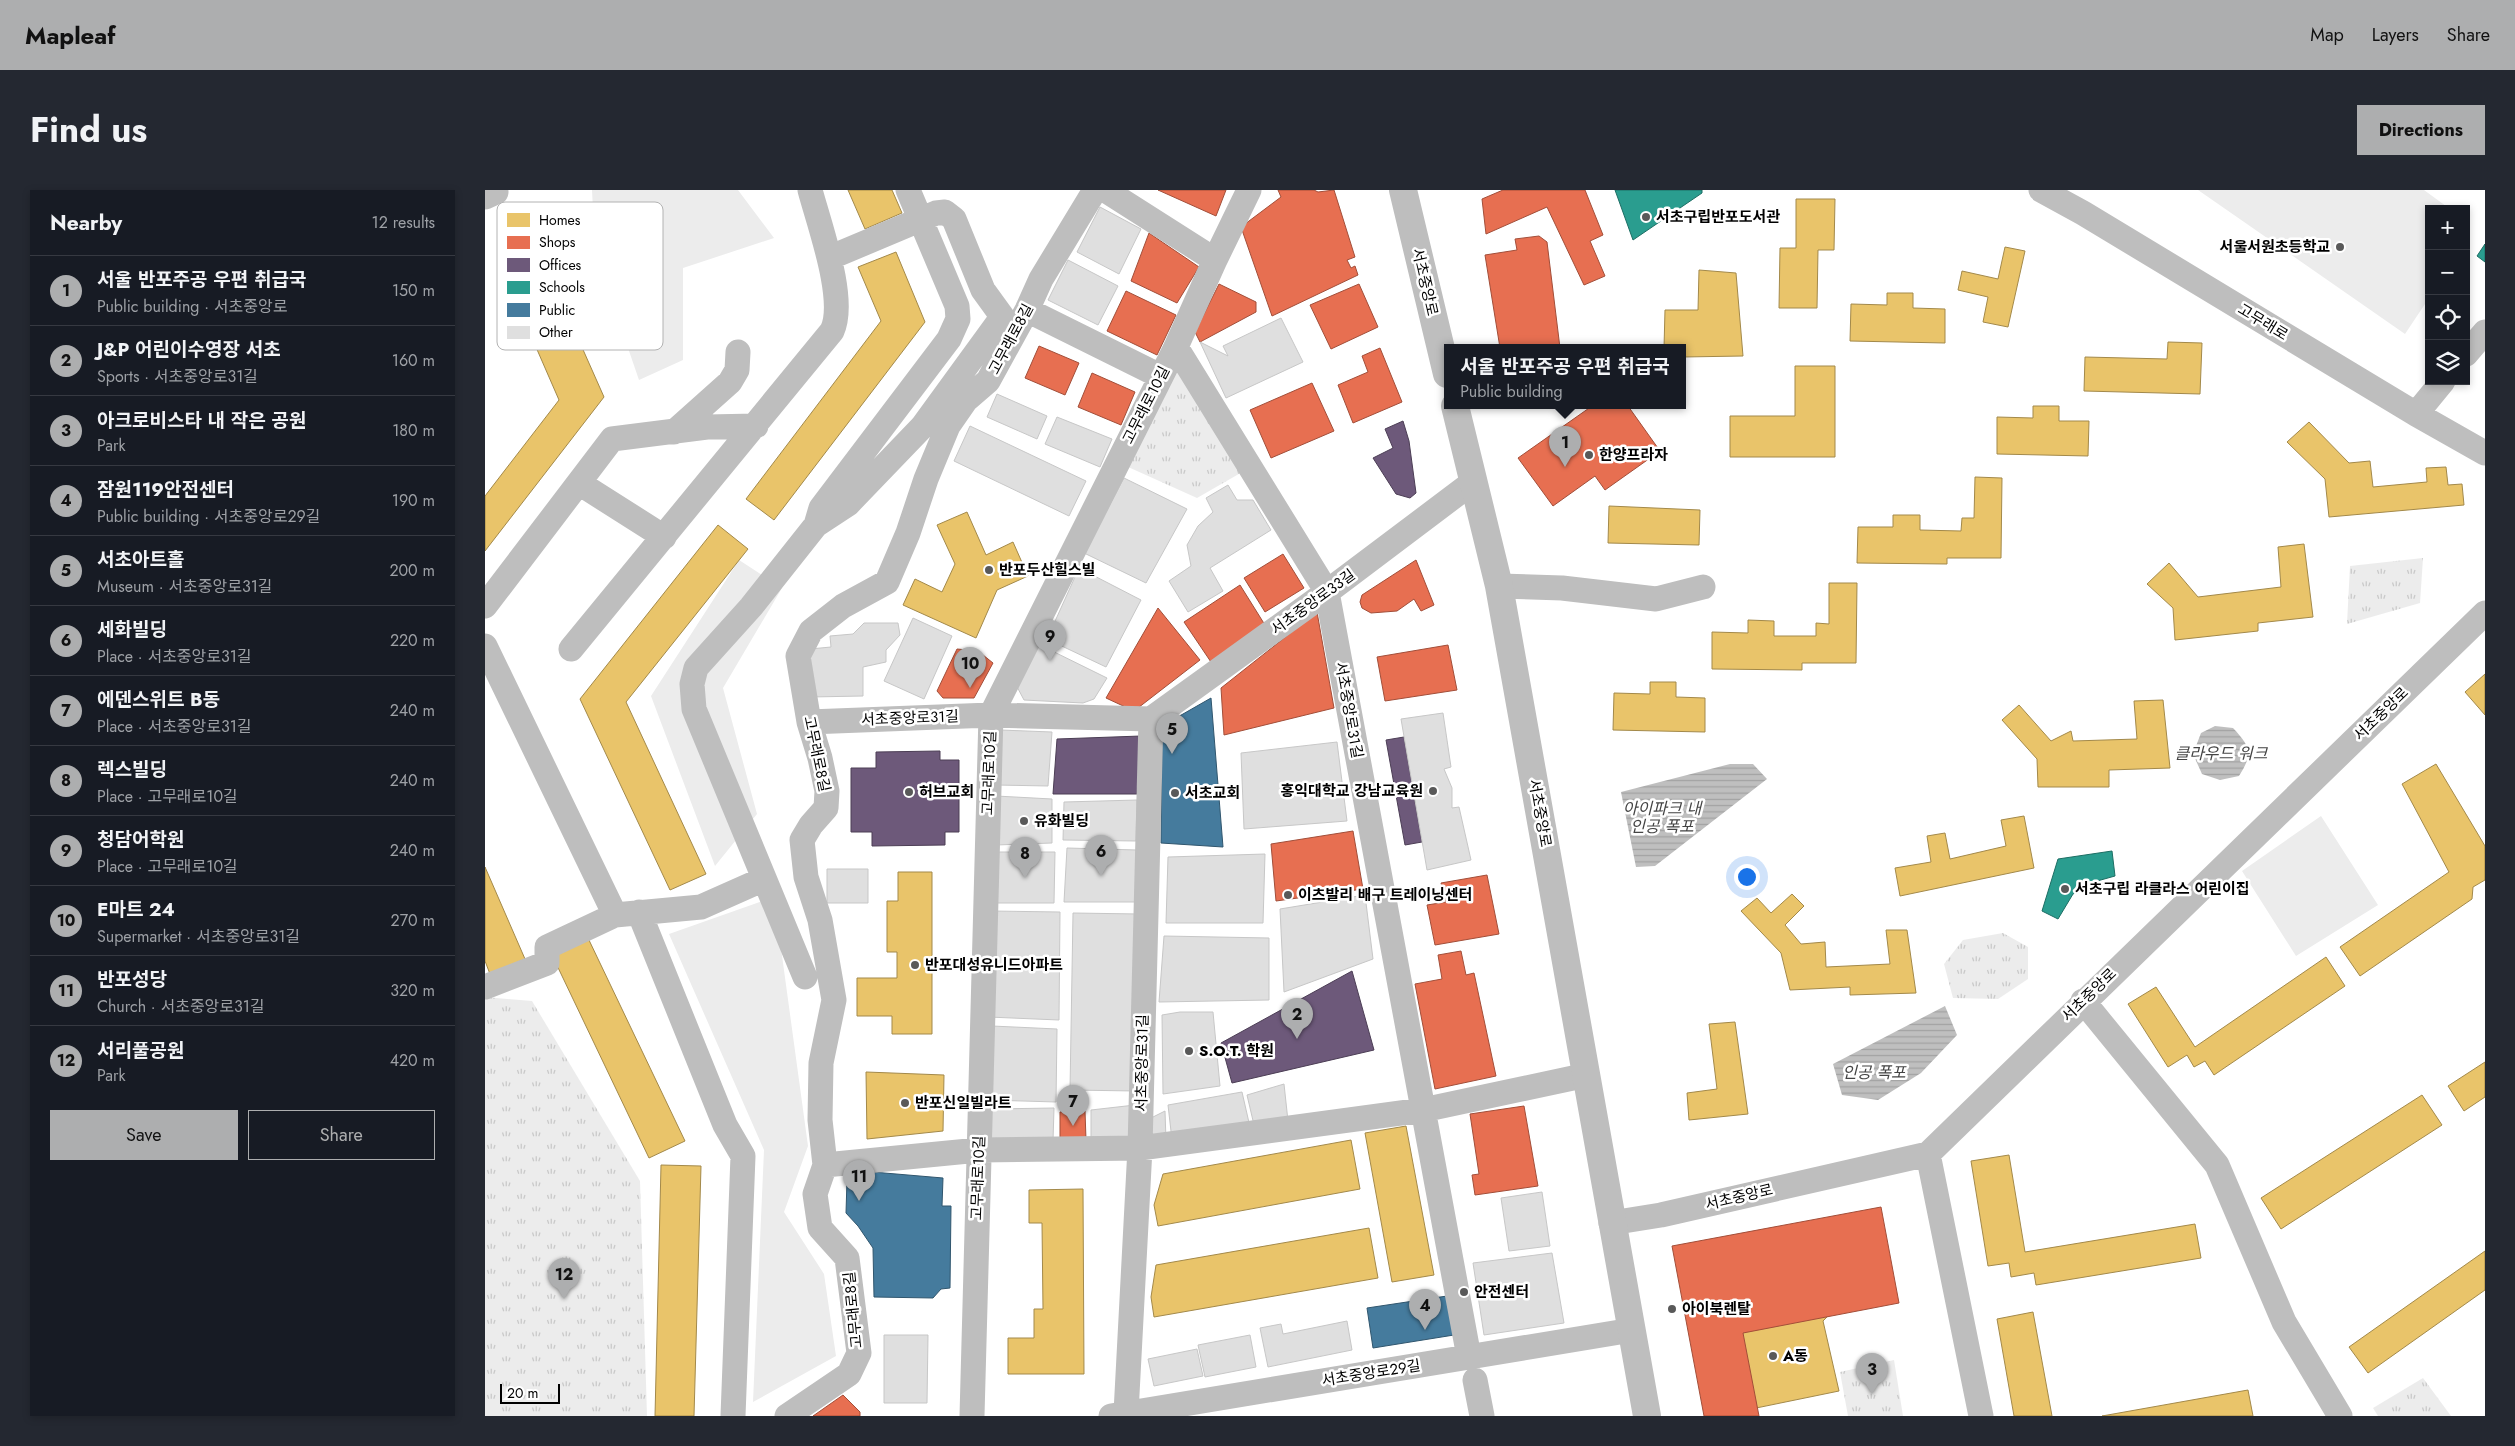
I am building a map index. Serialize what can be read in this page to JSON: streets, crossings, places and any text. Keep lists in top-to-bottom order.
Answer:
{
  "streets": {
    "main road": ["서초중앙로"],
    "street": [
      "고무래로",
      "고무래로8길",
      "고무래로10길",
      "서초중앙로33길",
      "서초중앙로31길",
      "서초중앙로29길"
    ]
  },
  "crossings": [
    ["서초중앙로", "서초중앙로33길"],
    ["서초중앙로", "서초중앙로29길"],
    ["고무래로8길", "서초중앙로31길"],
    ["고무래로10길", "서초중앙로31길"],
    ["서초중앙로33길", "서초중앙로31길"],
    ["서초중앙로31길", "서초중앙로29길"]
  ],
  "water": ["클라우드 워크", "아이파크 내 인공 폭포", "인공 폭포"],
  "places": [
    "서초구립반포도서관",
    "서울서원초등학교",
    "한양프라자",
    "반포두산힐스빌",
    "홍익대학교 강남교육원",
    "허브교회",
    "서초교회",
    "유화빌딩",
    "서초구립 라클라스 어린이집",
    "이츠발리 배구 트레이닝센터",
    "반포대성유니드아파트",
    "S.O.T. 학원",
    "반포신일빌라트",
    "안전센터",
    "아이북렌탈",
    "A동"
  ],
  "legend": [
    "Homes",
    "Shops",
    "Offices",
    "Schools",
    "Public",
    "Other"
  ],
  "scale_bar": "20 m",
  "page": {
    "header": "Mapleaf",
    "nav": ["Map", "Layers", "Share"],
    "title": "Find us",
    "buttons": [
      "Directions",
      ["Save", "Share"]
    ],
    "heading": ["Nearby", "12 results"],
    "map_buttons": ["+", "−"],
    "list": [
      {
        "mark": "1",
        "name": "서울 반포주공 우편 취급국",
        "note": "Public building · 서초중앙로",
        "value": "150 m"
      },
      {
        "mark": "2",
        "name": "J&P 어린이수영장 서초",
        "note": "Sports · 서초중앙로31길",
        "value": "160 m"
      },
      {
        "mark": "3",
        "name": "아크로비스타 내 작은 공원",
        "note": "Park",
        "value": "180 m"
      },
      {
        "mark": "4",
        "name": "잠원119안전센터",
        "note": "Public building · 서초중앙로29길",
        "value": "190 m"
      },
      {
        "mark": "5",
        "name": "서초아트홀",
        "note": "Museum · 서초중앙로31길",
        "value": "200 m"
      },
      {
        "mark": "6",
        "name": "세화빌딩",
        "note": "Place · 서초중앙로31길",
        "value": "220 m"
      },
      {
        "mark": "7",
        "name": "에덴스위트 B동",
        "note": "Place · 서초중앙로31길",
        "value": "240 m"
      },
      {
        "mark": "8",
        "name": "렉스빌딩",
        "note": "Place · 고무래로10길",
        "value": "240 m"
      },
      {
        "mark": "9",
        "name": "청담어학원",
        "note": "Place · 고무래로10길",
        "value": "240 m"
      },
      {
        "mark": "10",
        "name": "E마트 24",
        "note": "Supermarket · 서초중앙로31길",
        "value": "270 m"
      },
      {
        "mark": "11",
        "name": "반포성당",
        "note": "Church · 서초중앙로31길",
        "value": "320 m"
      },
      {
        "mark": "12",
        "name": "서리풀공원",
        "note": "Park",
        "value": "420 m"
      }
    ],
    "popup": ["서울 반포주공 우편 취급국", "Public building"],
    "pins": [
      "1",
      "9",
      "10",
      "5",
      "6",
      "8",
      "2",
      "7",
      "11",
      "12",
      "4",
      "3"
    ],
    "scale": "20 m"
  }
}
